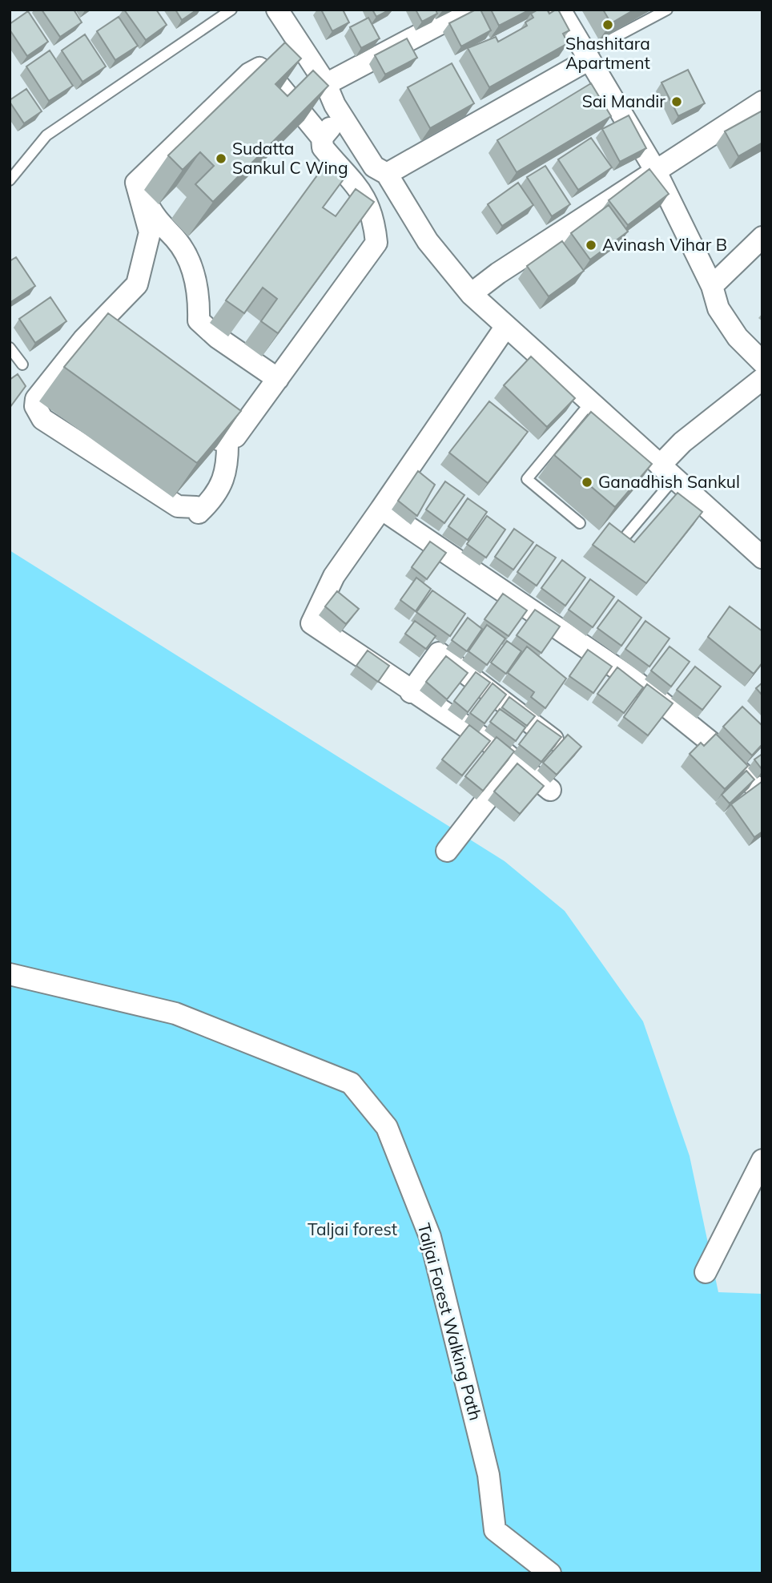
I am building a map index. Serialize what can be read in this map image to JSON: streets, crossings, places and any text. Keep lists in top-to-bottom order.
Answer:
{
  "streets": {
    "street": ["Taljai Forest Walking Path"]
  },
  "parks": ["Taljai forest"],
  "places": [
    "Shashitara Apartment",
    "Sai Mandir",
    "Sudatta Sankul C Wing",
    "Avinash Vihar B",
    "Ganadhish Sankul"
  ]
}
